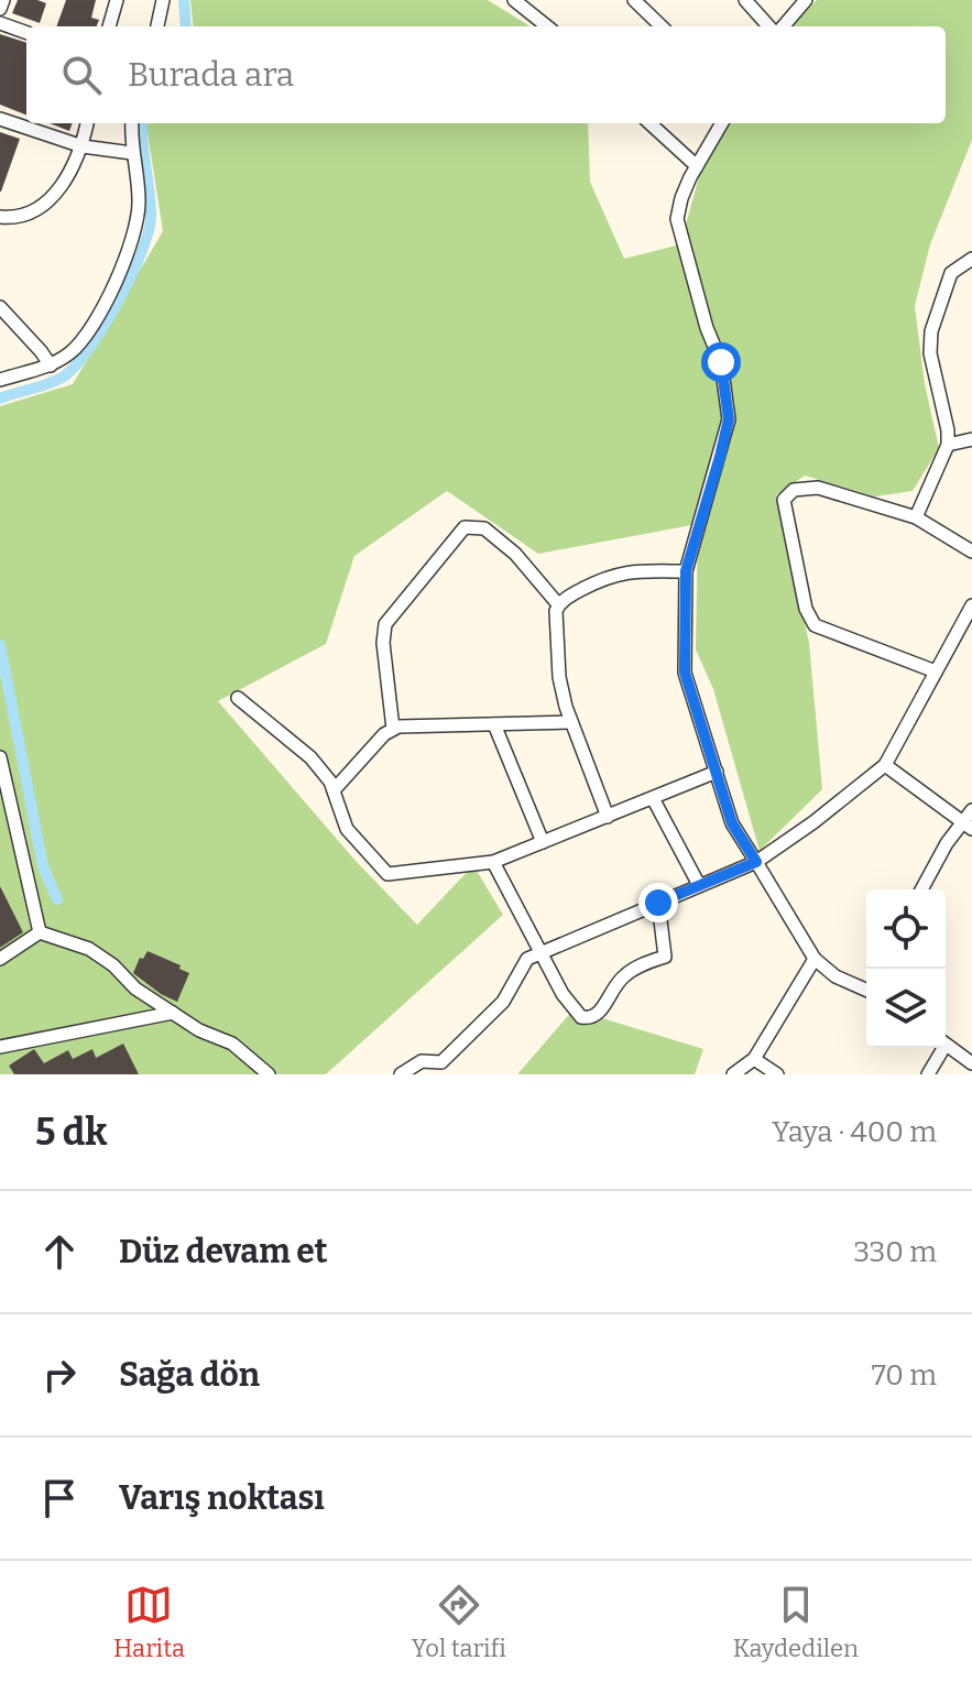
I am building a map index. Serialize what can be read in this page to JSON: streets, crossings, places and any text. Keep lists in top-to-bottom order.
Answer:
{
  "page": {
    "search": "Burada ara",
    "heading": ["5 dk", "Yaya · 400 m"],
    "list": [
      ["Düz devam et", "330 m"],
      ["Sağa dön", "70 m"],
      "Varış noktası"
    ],
    "nav": ["Harita", "Yol tarifi", "Kaydedilen"]
  }
}
